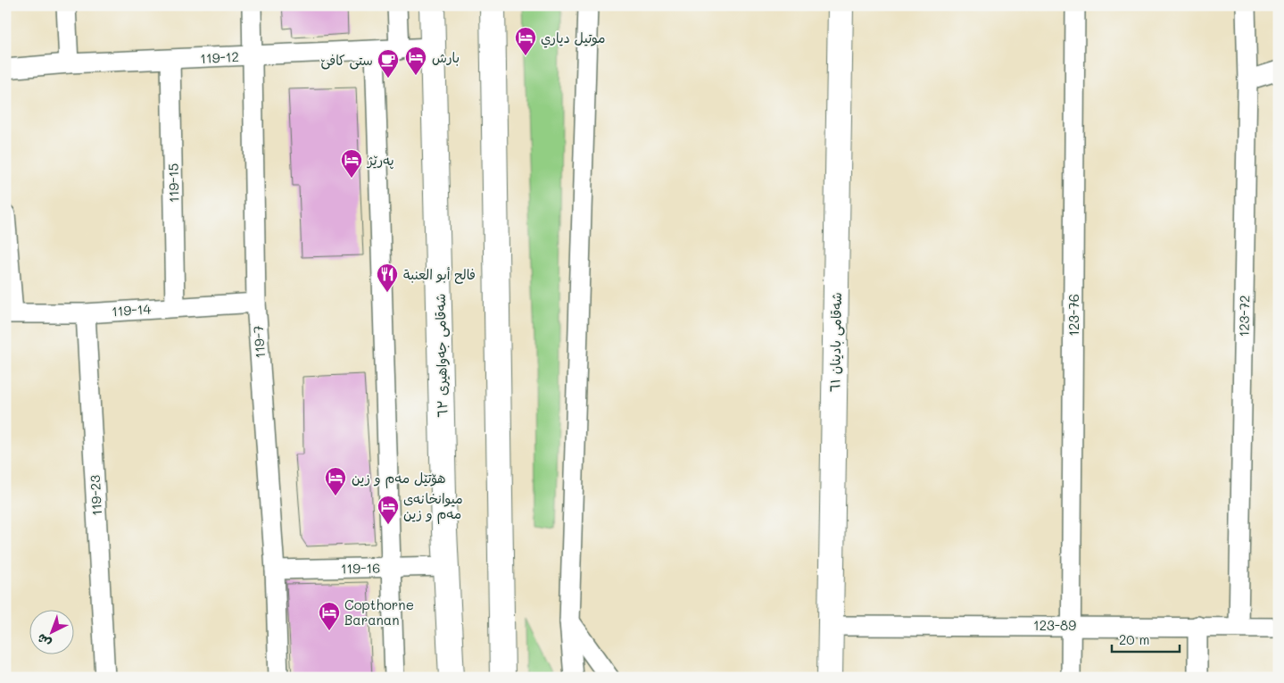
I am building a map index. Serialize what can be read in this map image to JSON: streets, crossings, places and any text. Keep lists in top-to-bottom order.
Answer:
{
  "streets": {
    "main road": ["شەقامی بادینان ٦١", "شەقامی جەواهیری ٦٣"],
    "street": [
      "119-12",
      "119-15",
      "119-14",
      "123-76",
      "123-72",
      "119-7",
      "119-23",
      "119-16",
      "123-89"
    ]
  },
  "crossings": [
    ["119-12", "119-15"],
    ["119-12", "119-7"],
    ["119-12", "شەقامی جەواهیری ٦٣"],
    ["119-15", "119-14"],
    ["119-14", "119-7"],
    ["119-14", "119-23"],
    ["123-76", "123-89"],
    ["123-72", "123-89"],
    ["119-7", "119-16"],
    ["شەقامی بادینان ٦١", "123-89"],
    ["شەقامی جەواهیری ٦٣", "119-16"]
  ],
  "places": {
    "hotel": [
      "موتيل دياري",
      "بارش",
      "پەرێژ",
      "هۆتێل مەم و زین",
      "میوانخانەی مەم و زین",
      "Copthorne Baranan"
    ],
    "cafe": ["ستی کافێ"],
    "restaurant": ["فالح أبو العنبة"]
  },
  "scale_bar": "20 m",
  "north": "bottom left"
}
